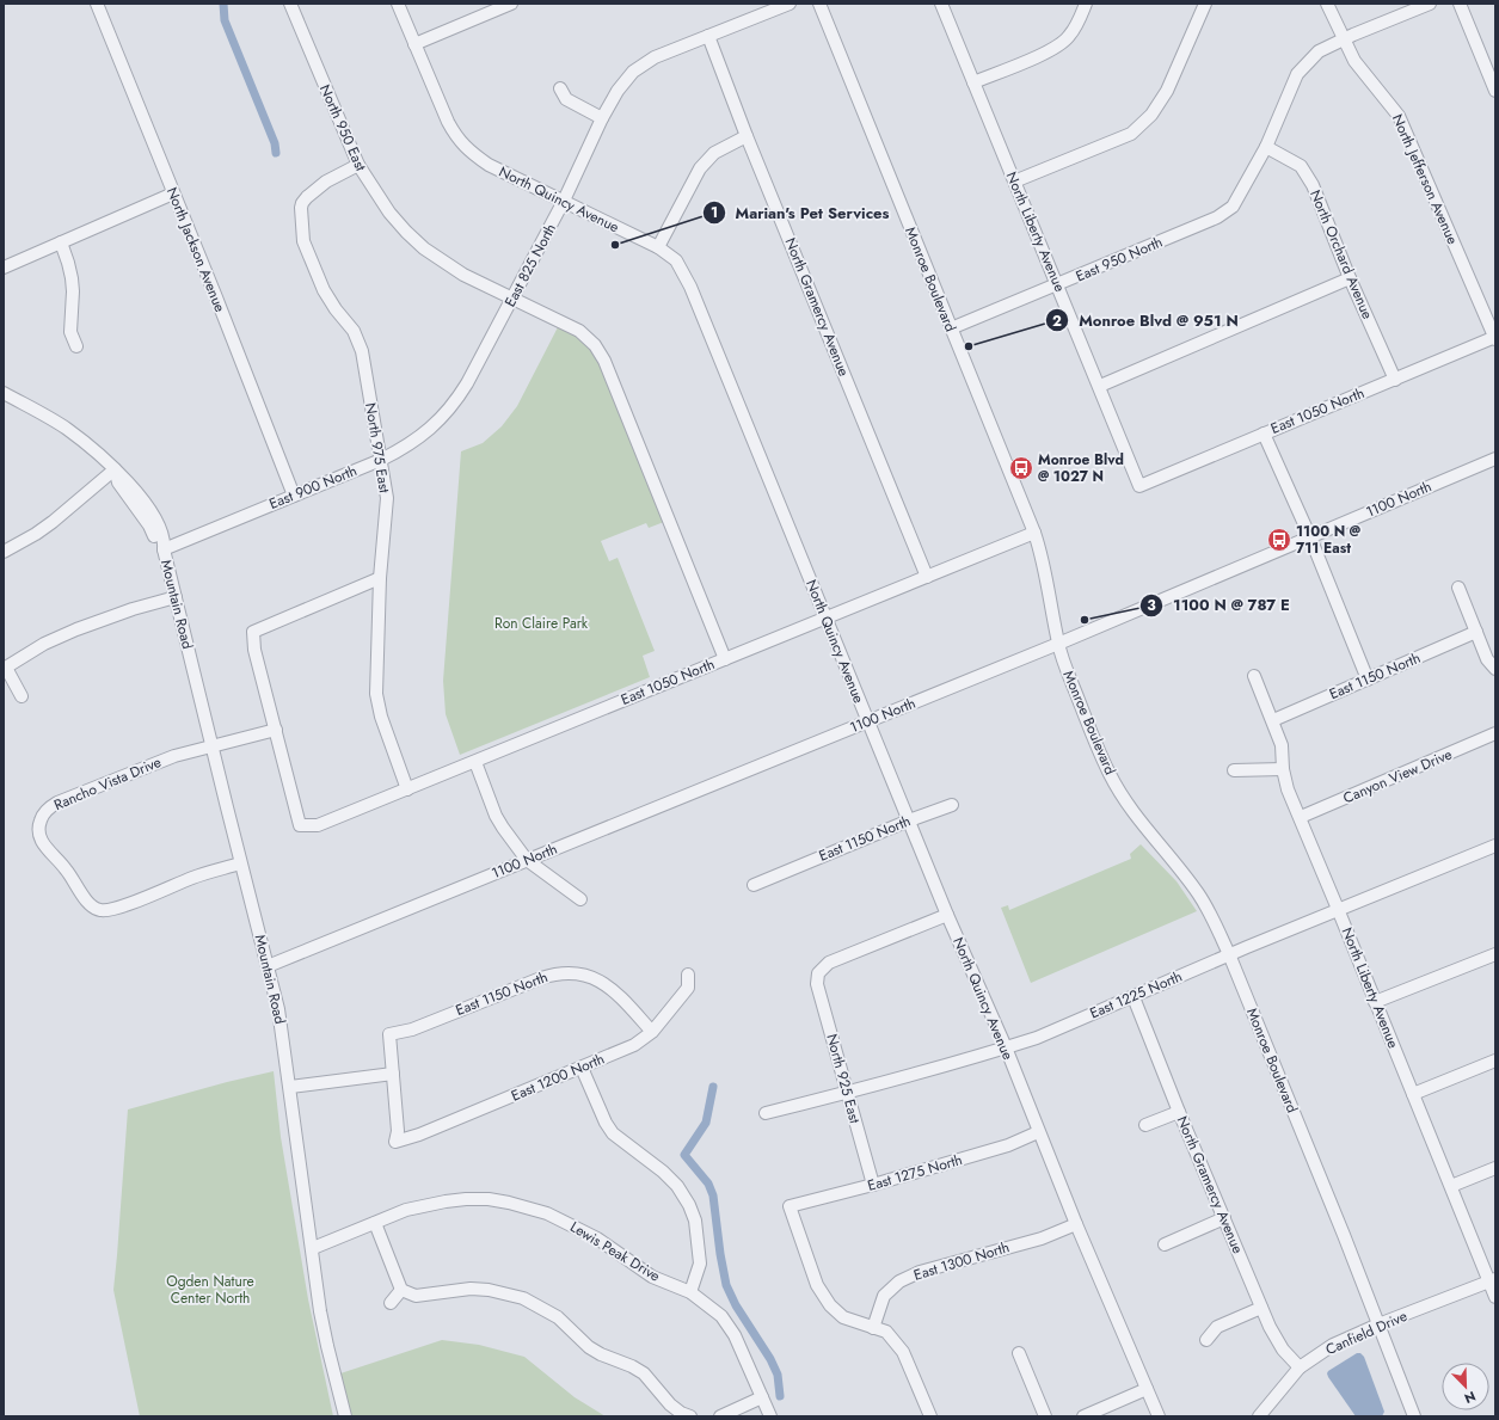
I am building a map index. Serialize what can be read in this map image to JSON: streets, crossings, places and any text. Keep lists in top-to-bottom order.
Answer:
{
  "streets": {
    "street": [
      "North 950 East",
      "North Jefferson Avenue",
      "North Quincy Avenue",
      "North Liberty Avenue",
      "North Jackson Avenue",
      "North Orchard Avenue",
      "East 950 North",
      "East 825 North",
      "Monroe Boulevard",
      "North Gramercy Avenue",
      "East 1050 North",
      "North 975 East",
      "East 900 North",
      "1100 North",
      "Mountain Road",
      "East 1150 North",
      "Canyon View Drive",
      "Rancho Vista Drive",
      "East 1225 North",
      "East 1200 North",
      "North 925 East",
      "East 1275 North",
      "Lewis Peak Drive",
      "East 1300 North",
      "Canfield Drive"
    ]
  },
  "crossings": [
    ["North 950 East", "East 825 North"],
    ["North 950 East", "East 1050 North"],
    ["North 950 East", "North 975 East"],
    ["North Jefferson Avenue", "East 1050 North"],
    ["North Quincy Avenue", "East 825 North"],
    ["North Quincy Avenue", "East 1050 North"],
    ["North Quincy Avenue", "1100 North"],
    ["North Quincy Avenue", "East 1150 North"],
    ["North Quincy Avenue", "East 1225 North"],
    ["North Quincy Avenue", "North 925 East"],
    ["North Quincy Avenue", "East 1275 North"],
    ["North Quincy Avenue", "East 1300 North"],
    ["North Liberty Avenue", "East 950 North"],
    ["North Liberty Avenue", "East 1050 North"],
    ["North Liberty Avenue", "East 1150 North"],
    ["North Liberty Avenue", "Canyon View Drive"],
    ["North Liberty Avenue", "East 1225 North"],
    ["North Liberty Avenue", "Canfield Drive"],
    ["North Jackson Avenue", "East 900 North"],
    ["North Orchard Avenue", "East 950 North"],
    ["North Orchard Avenue", "East 1050 North"],
    ["East 950 North", "Monroe Boulevard"],
    ["East 825 North", "North Gramercy Avenue"],
    ["East 825 North", "East 900 North"],
    ["Monroe Boulevard", "East 1050 North"],
    ["Monroe Boulevard", "1100 North"],
    ["Monroe Boulevard", "East 1225 North"],
    ["Monroe Boulevard", "Canfield Drive"],
    ["North Gramercy Avenue", "East 1050 North"],
    ["North Gramercy Avenue", "East 1225 North"],
    ["North Gramercy Avenue", "Canfield Drive"],
    ["East 1050 North", "North 975 East"],
    ["North 975 East", "East 900 North"],
    ["East 900 North", "Mountain Road"],
    ["1100 North", "Mountain Road"],
    ["Mountain Road", "Rancho Vista Drive"],
    ["Mountain Road", "Lewis Peak Drive"],
    ["East 1150 North", "East 1200 North"],
    ["East 1225 North", "North 925 East"],
    ["North 925 East", "East 1275 North"],
    ["East 1275 North", "East 1300 North"]
  ],
  "parks": ["Ron Claire Park", "Ogden Nature Center North"],
  "places": {
    "other": ["Marian's Pet Services", "Monroe Blvd @ 951 N", "1100 N @ 787 E"],
    "bus stop": ["Monroe Blvd @ 1027 N", "1100 N @ 711 East"]
  },
  "north": "bottom right"
}
